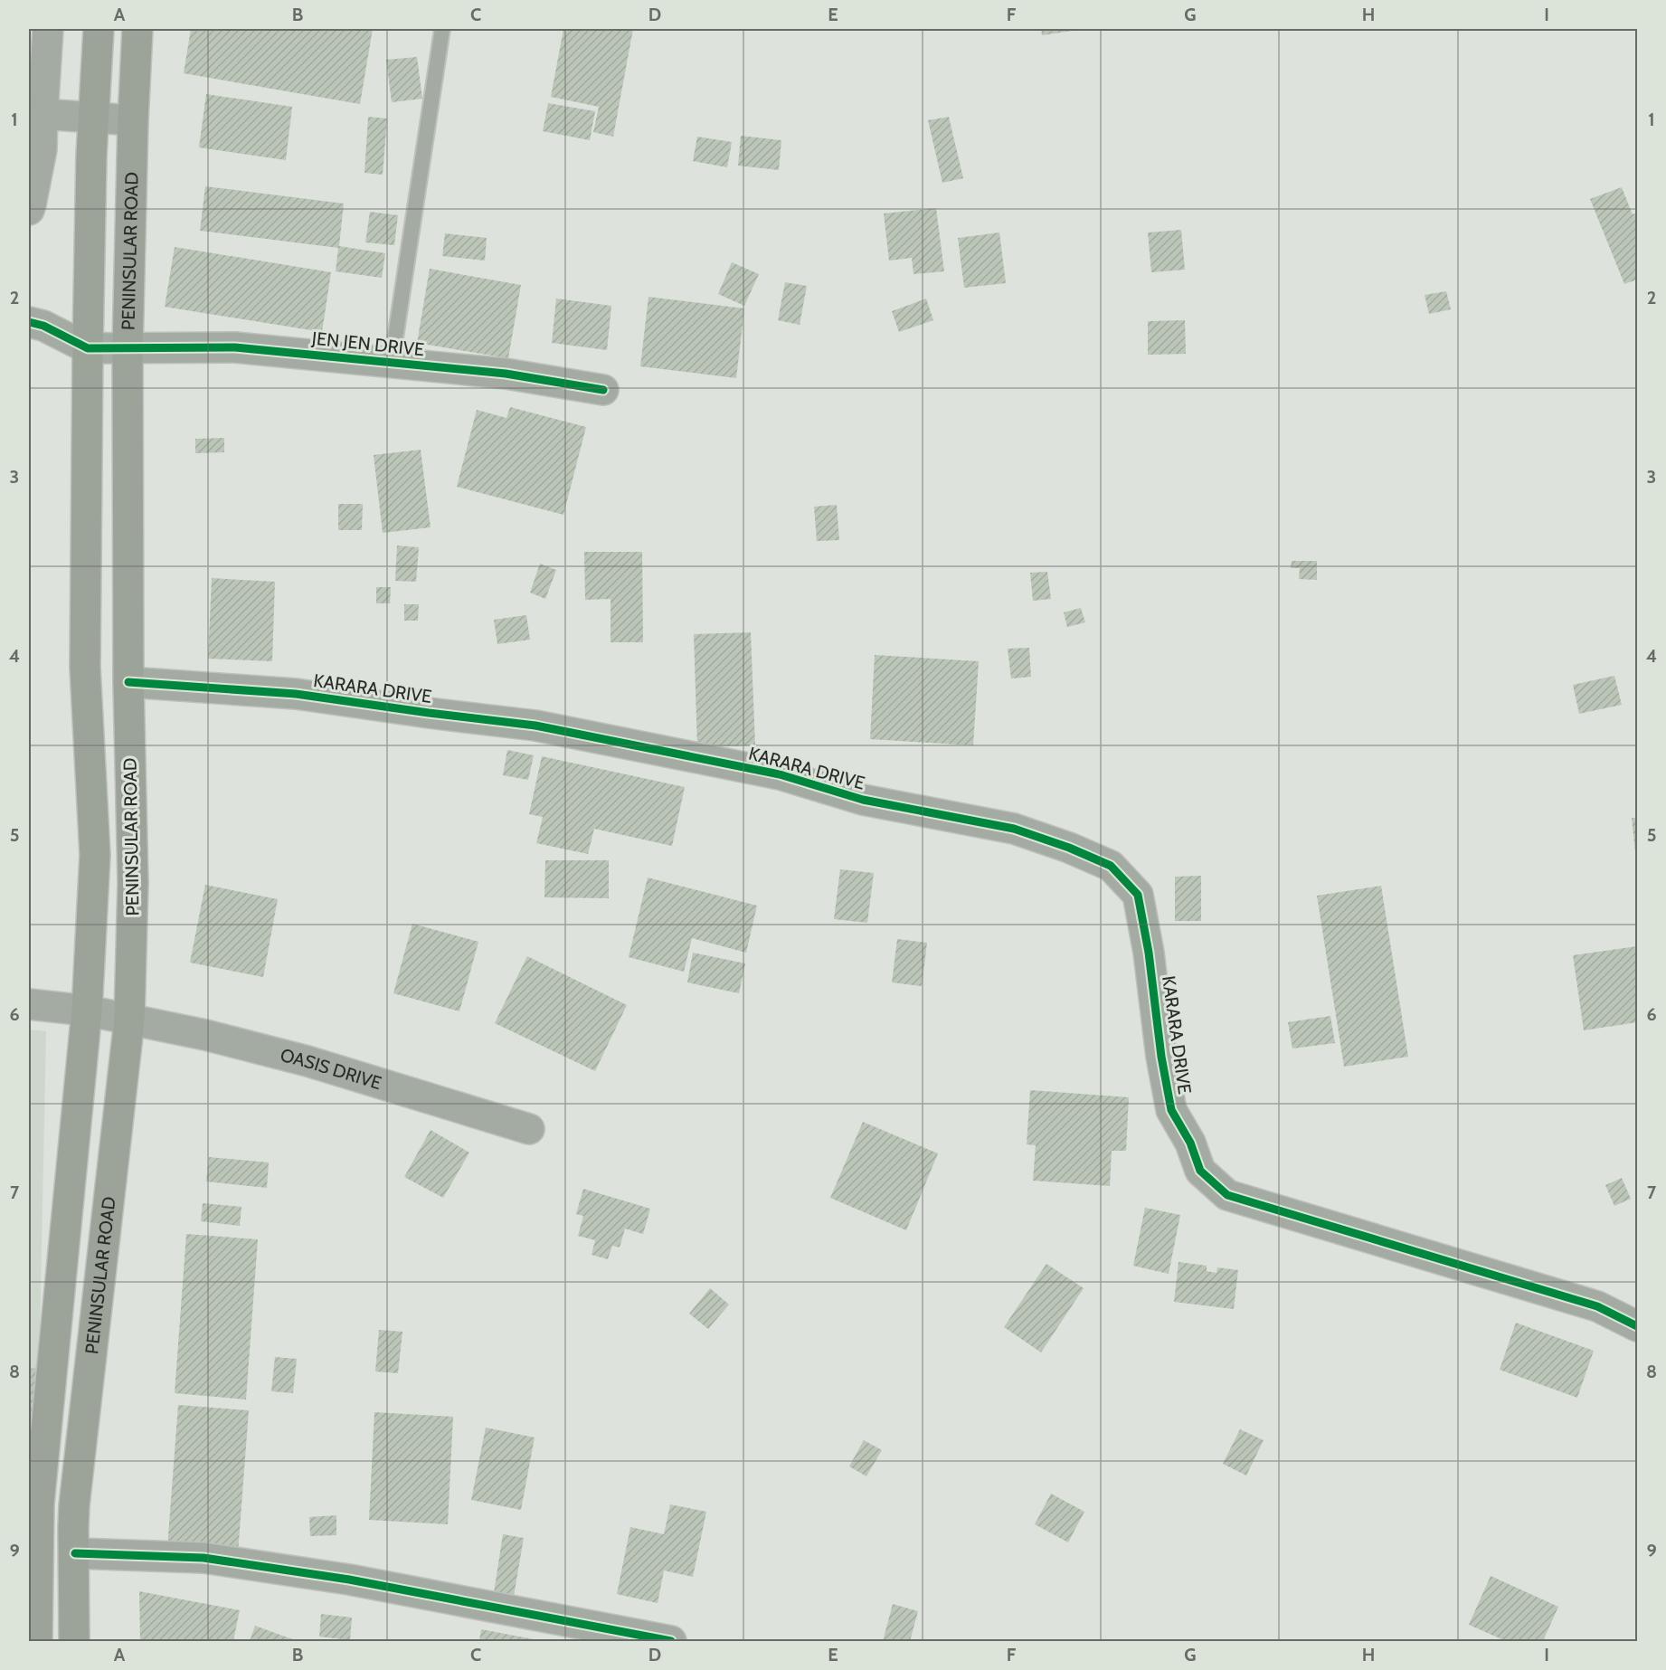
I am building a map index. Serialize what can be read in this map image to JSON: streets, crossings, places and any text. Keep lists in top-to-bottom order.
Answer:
{
  "streets": {
    "main road": ["PENINSULAR ROAD"],
    "street": ["JEN JEN DRIVE", "KARARA DRIVE", "OASIS DRIVE"]
  },
  "crossings": [
    ["PENINSULAR ROAD", "JEN JEN DRIVE"],
    ["PENINSULAR ROAD", "KARARA DRIVE"],
    ["PENINSULAR ROAD", "OASIS DRIVE"]
  ],
  "grid": {
    "columns": [
      "A",
      "B",
      "C",
      "D",
      "E",
      "F",
      "G",
      "H",
      "I"
    ],
    "rows": [
      "1",
      "2",
      "3",
      "4",
      "5",
      "6",
      "7",
      "8",
      "9"
    ]
  }
}
